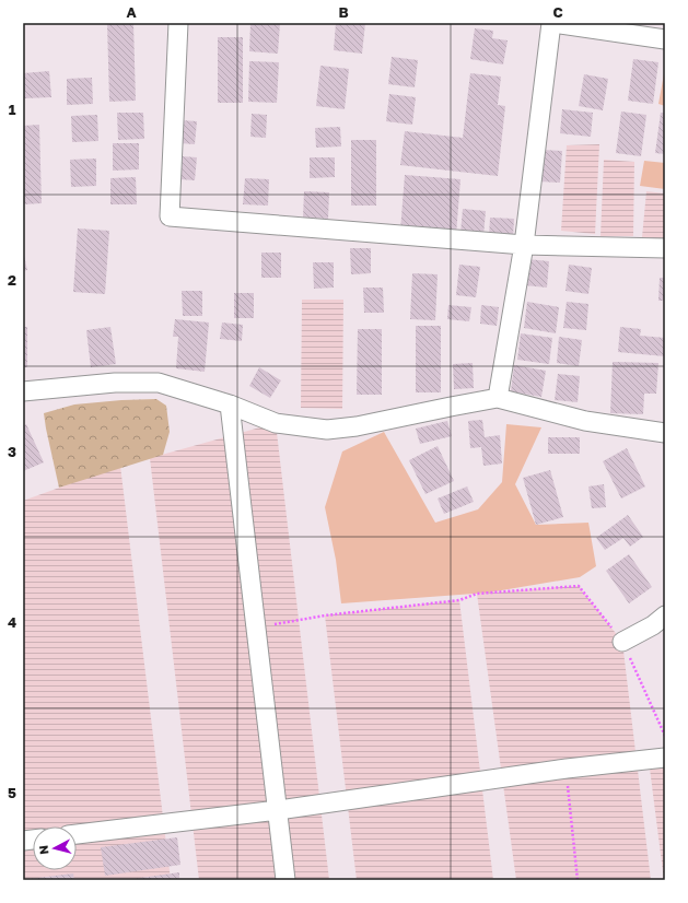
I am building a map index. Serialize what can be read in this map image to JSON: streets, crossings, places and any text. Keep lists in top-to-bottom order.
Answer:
{
  "north": "left",
  "grid": {
    "columns": ["A", "B", "C"],
    "rows": [
      "1",
      "2",
      "3",
      "4",
      "5"
    ]
  }
}
